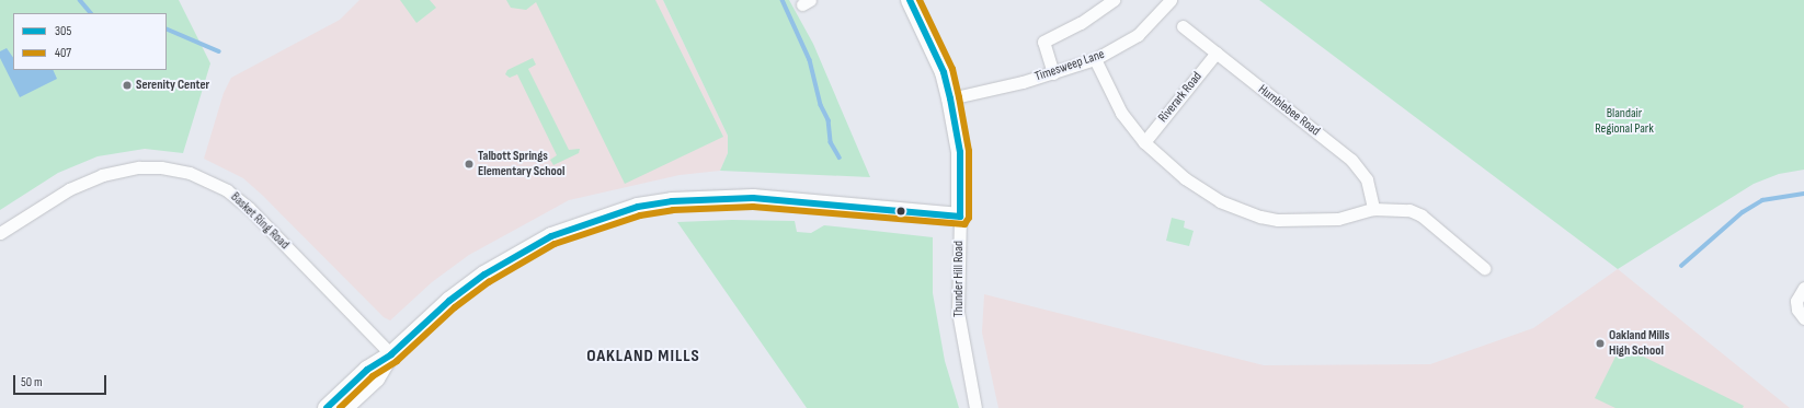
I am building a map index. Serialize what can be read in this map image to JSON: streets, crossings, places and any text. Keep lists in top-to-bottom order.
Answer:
{
  "streets": {
    "street": [
      "Timesweep Lane",
      "Riverark Road",
      "Humblebee Road",
      "Basket Ring Road",
      "Thunder Hill Road"
    ]
  },
  "crossings": [
    ["Timesweep Lane", "Thunder Hill Road"],
    ["Riverark Road", "Humblebee Road"]
  ],
  "districts": ["OAKLAND MILLS"],
  "parks": ["Blandair Regional Park"],
  "places": ["Serenity Center", "Talbott Springs Elementary School", "Oakland Mills High School"],
  "lines": ["transit line 305", "transit line 407"],
  "legend": ["305", "407"],
  "scale_bar": "50 m"
}
